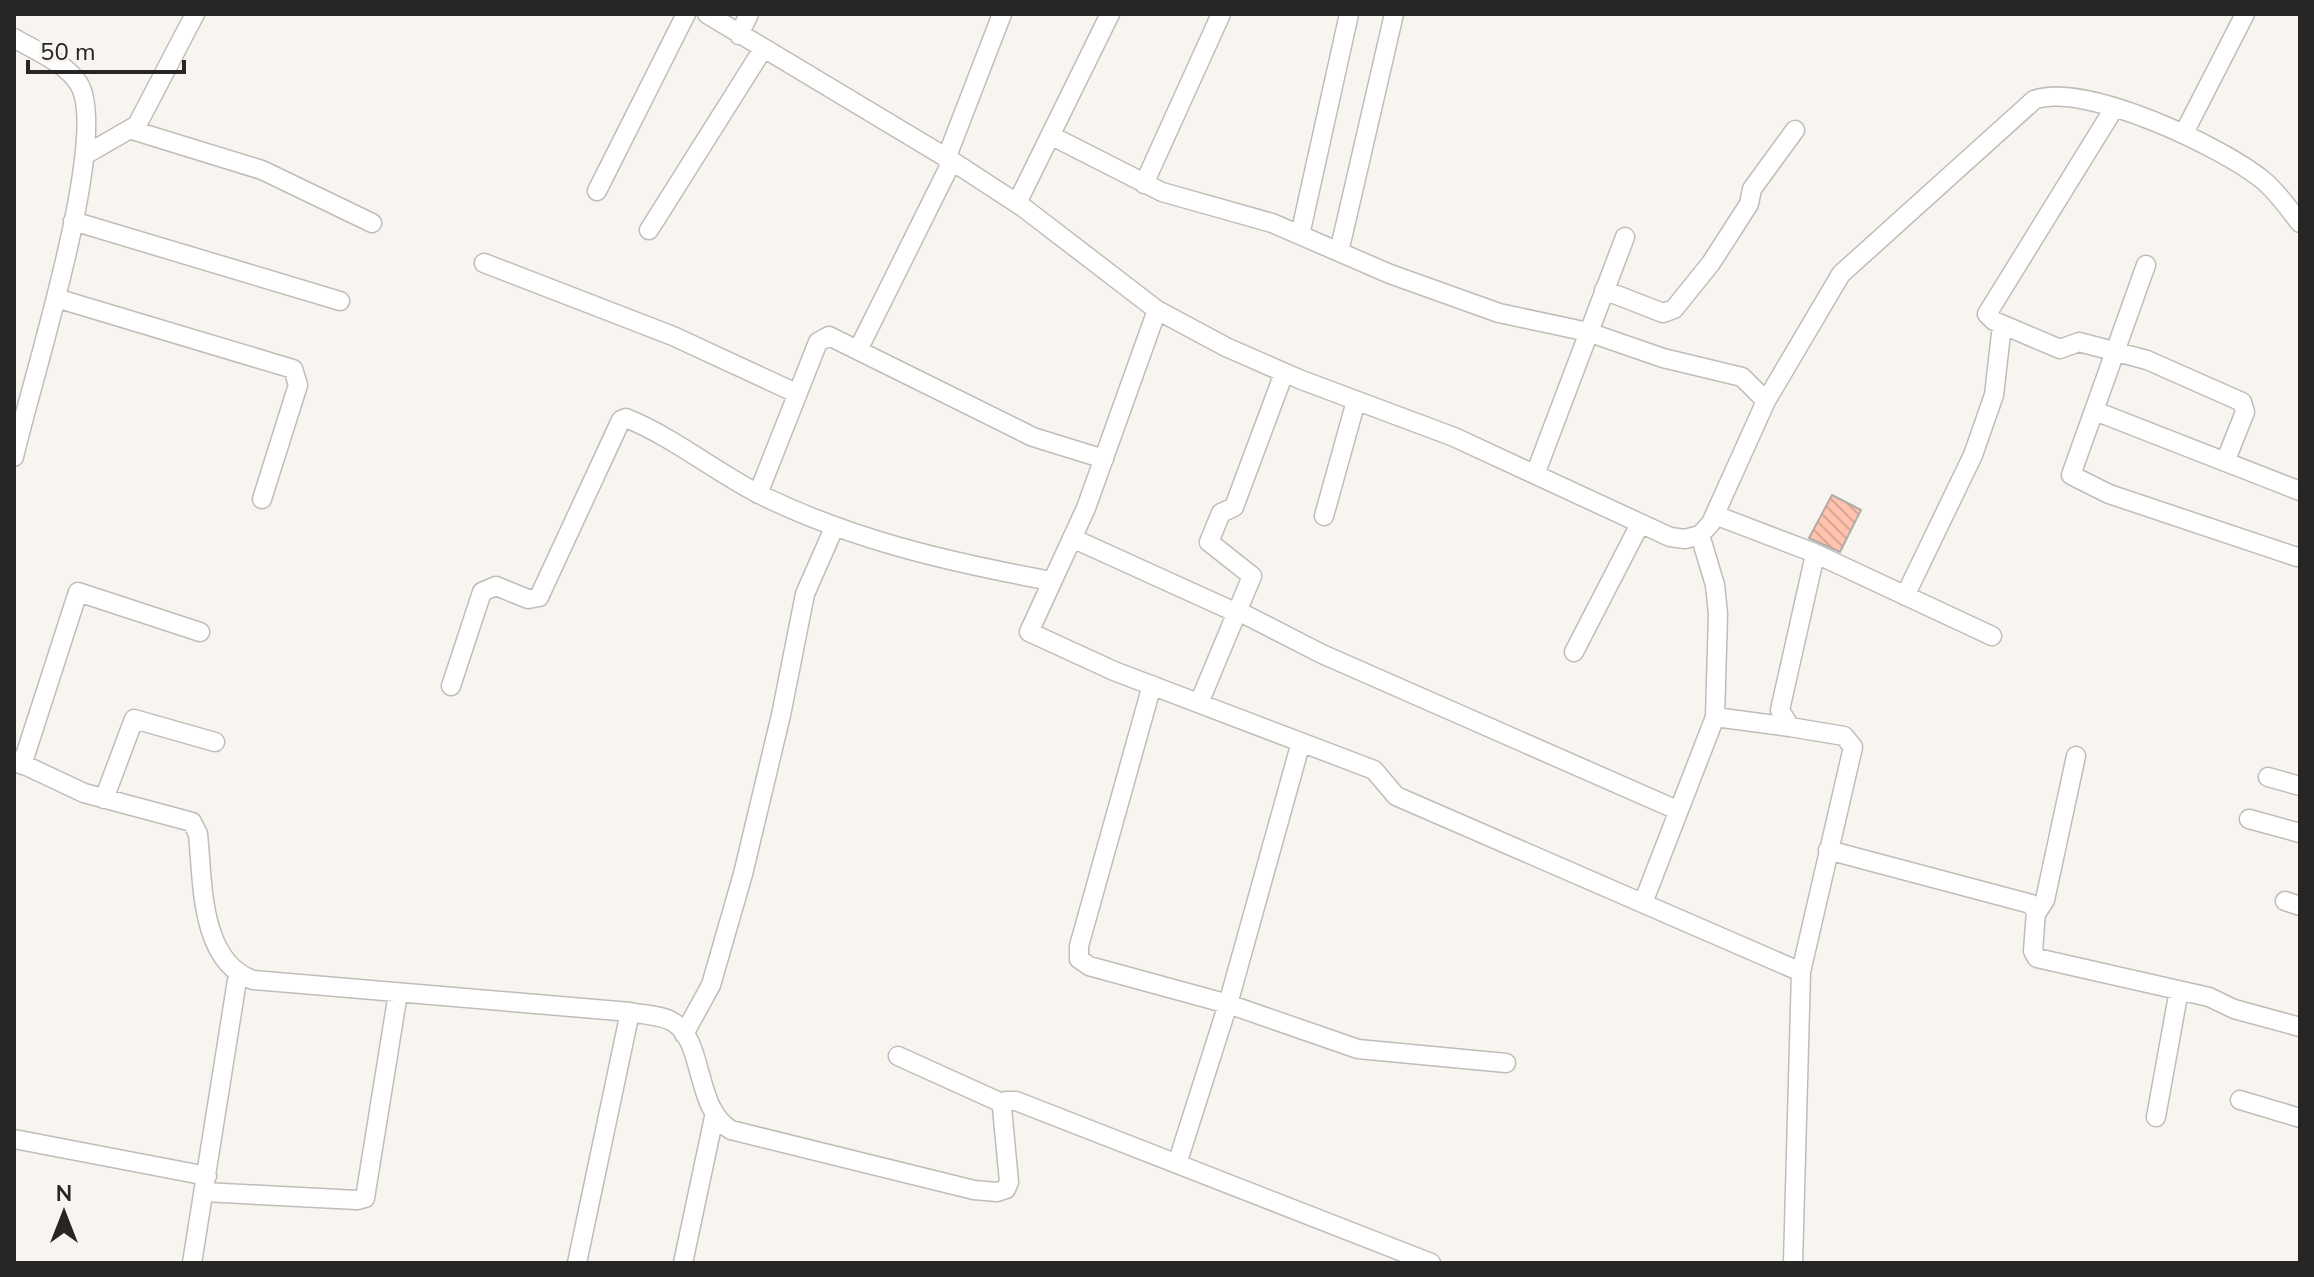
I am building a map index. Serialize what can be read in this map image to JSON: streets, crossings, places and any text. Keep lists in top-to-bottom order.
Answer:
{
  "scale_bar": "50 m",
  "north": "top"
}
